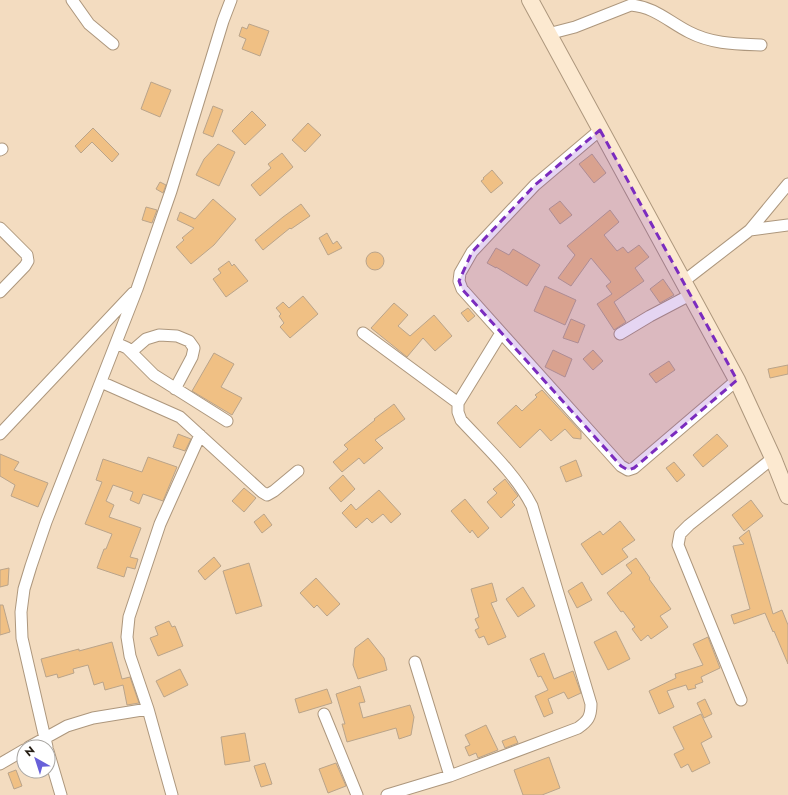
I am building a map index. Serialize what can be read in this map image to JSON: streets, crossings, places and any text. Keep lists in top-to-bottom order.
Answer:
{
  "north": "top left"
}
